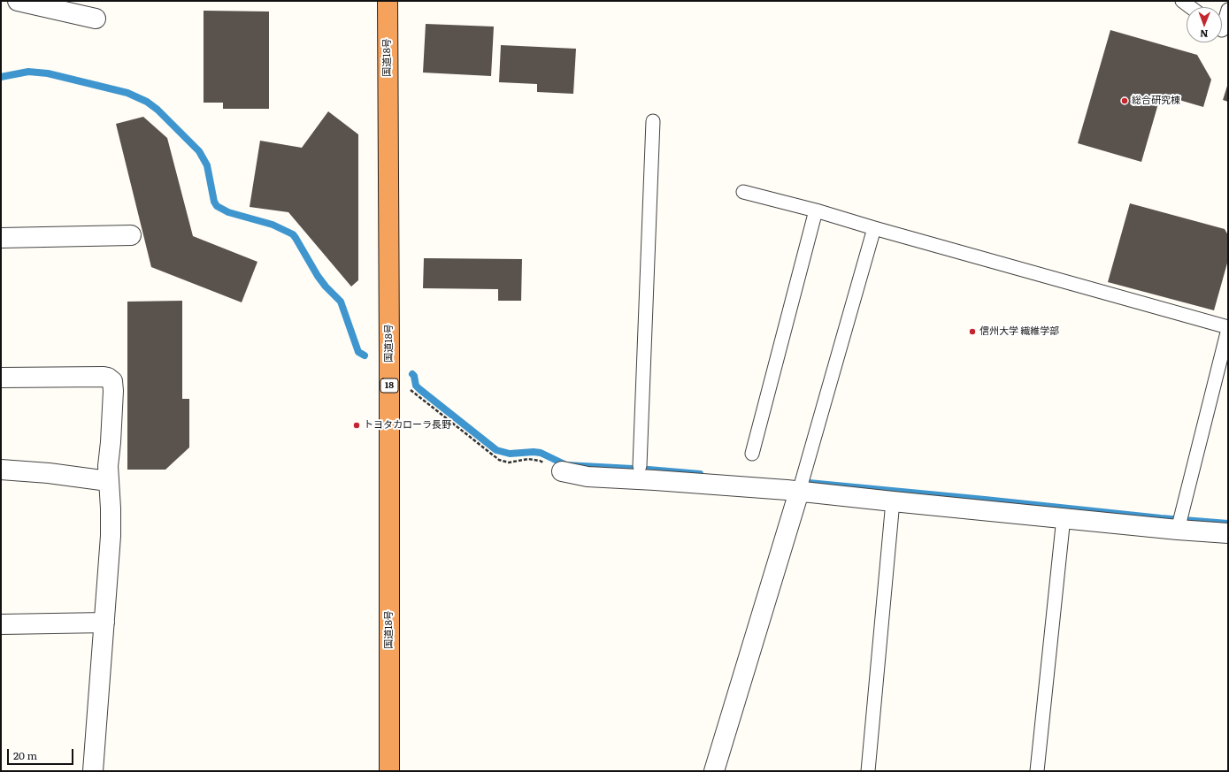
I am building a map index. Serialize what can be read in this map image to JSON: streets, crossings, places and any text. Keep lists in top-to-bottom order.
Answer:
{
  "streets": {
    "highway": ["国道18号", "18"]
  },
  "places": ["総合研究棟", "信州大学 繊維学部", "トヨタカローラ長野"],
  "scale_bar": "20 m",
  "north": "bottom"
}
